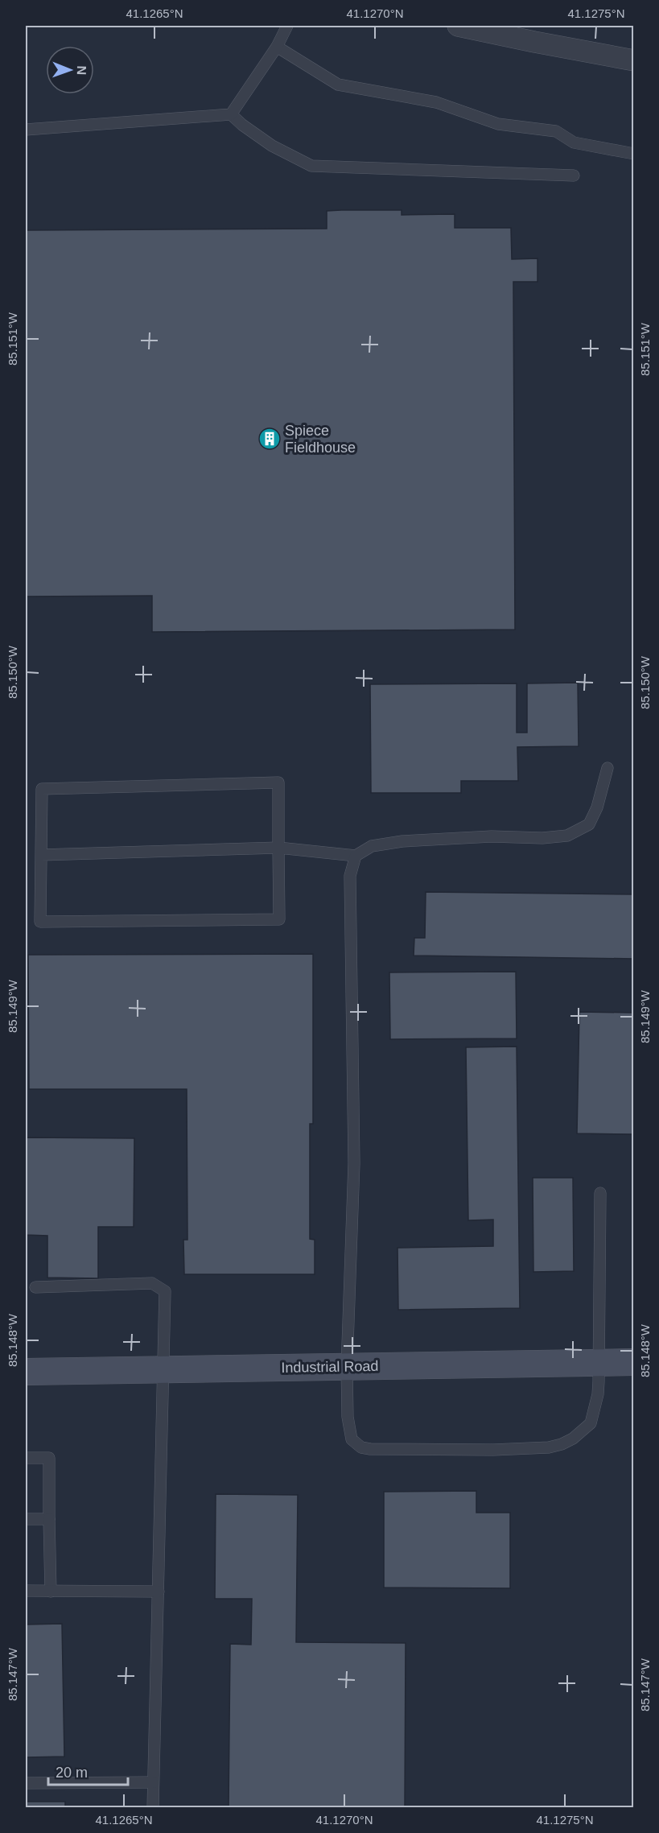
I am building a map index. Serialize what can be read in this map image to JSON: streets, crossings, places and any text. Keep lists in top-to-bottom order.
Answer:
{
  "streets": {
    "street": ["Industrial Road"]
  },
  "places": {
    "building": ["Spiece Fieldhouse"]
  },
  "scale_bar": "20 m",
  "north": "right",
  "coordinates": [
    "41.1265°N",
    "41.1270°N",
    "41.1275°N",
    "85.151°W",
    "85.150°W",
    "85.149°W",
    "85.148°W",
    "85.147°W"
  ]
}
